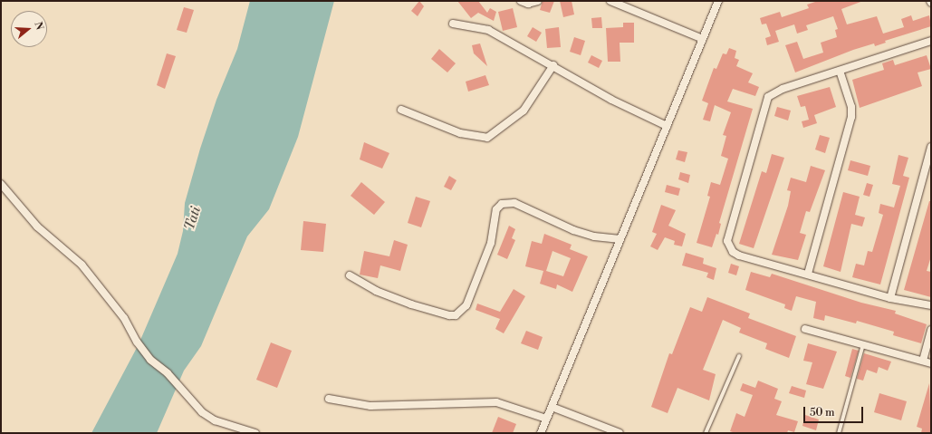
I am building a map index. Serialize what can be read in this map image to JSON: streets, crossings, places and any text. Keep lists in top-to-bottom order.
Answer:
{
  "water": ["Tati"],
  "scale_bar": "50 m",
  "north": "right"
}
